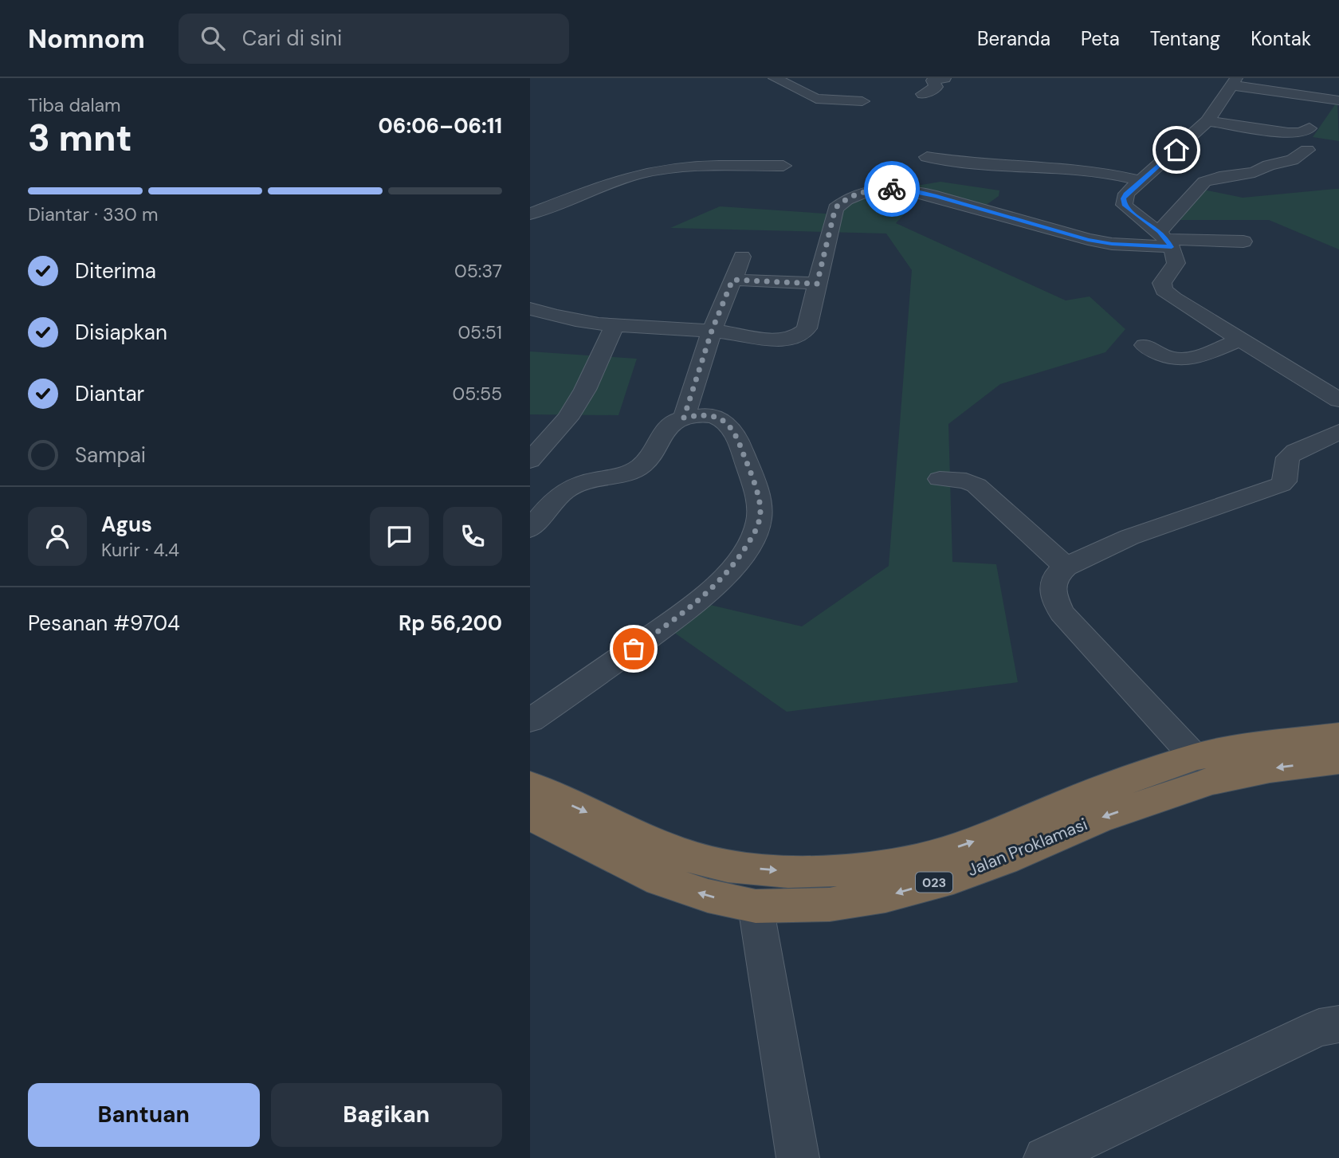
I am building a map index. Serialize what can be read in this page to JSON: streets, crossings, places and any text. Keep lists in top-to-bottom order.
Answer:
{
  "streets": {
    "highway": ["Jalan Proklamasi", "023"]
  },
  "page": {
    "header": "Nomnom",
    "search": "Cari di sini",
    "nav": [
      "Beranda",
      "Peta",
      "Tentang",
      "Kontak"
    ],
    "heading": ["3 mnt", "Tiba dalam", "06:06–06:11"],
    "panel": [
      "Agus",
      "Kurir · 4.4",
      "Pesanan #9704",
      "Rp 56,200"
    ],
    "bar": "Diantar · 330 m",
    "list": [
      ["Diterima", "05:37"],
      ["Disiapkan", "05:51"],
      ["Diantar", "05:55"],
      "Sampai"
    ],
    "buttons": ["Bantuan", "Bagikan"]
  }
}
